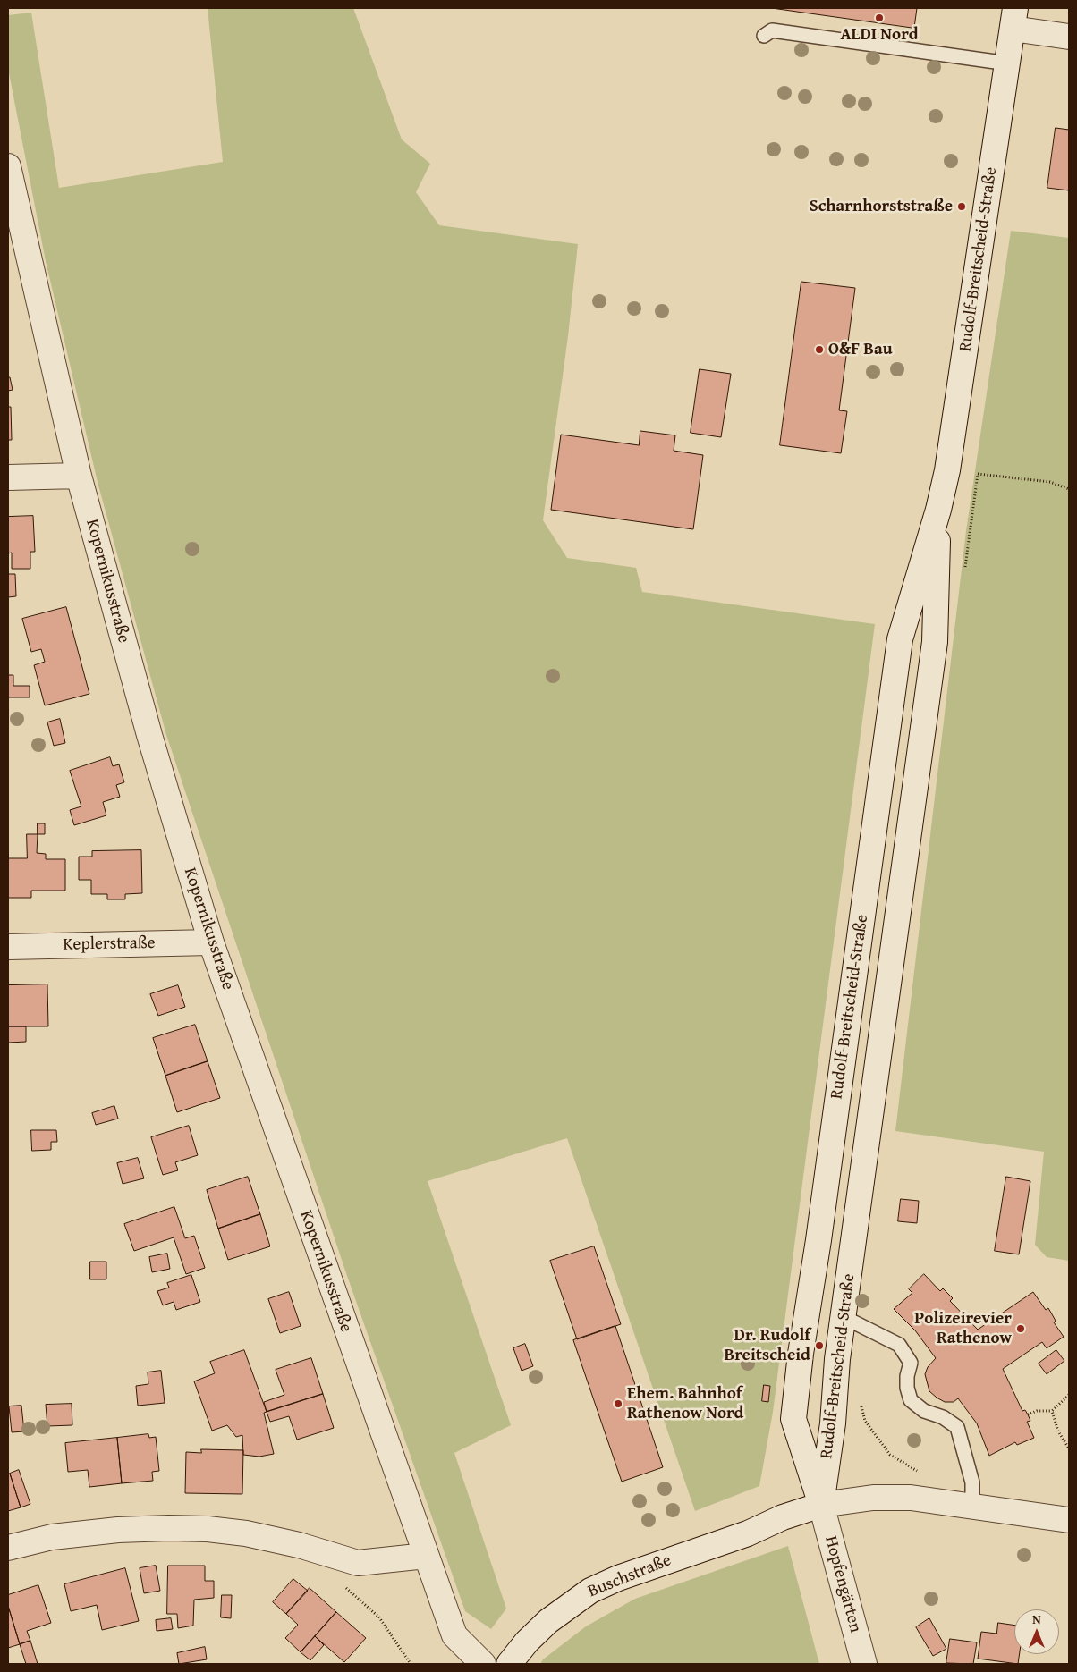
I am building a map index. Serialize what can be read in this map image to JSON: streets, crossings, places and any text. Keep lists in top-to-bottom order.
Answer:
{
  "streets": {
    "street": [
      "Rudolf-Breitscheid-Straße",
      "Kopernikusstraße",
      "Keplerstraße",
      "Buschstraße",
      "Hopfengärten"
    ]
  },
  "crossings": [
    ["Rudolf-Breitscheid-Straße", "Buschstraße"],
    ["Rudolf-Breitscheid-Straße", "Hopfengärten"],
    ["Kopernikusstraße", "Keplerstraße"],
    ["Buschstraße", "Hopfengärten"]
  ],
  "places": [
    "ALDI Nord",
    "Scharnhorststraße",
    "O&F Bau",
    "Polizeirevier Rathenow",
    "Dr. Rudolf Breitscheid",
    "Ehem. Bahnhof Rathenow Nord"
  ],
  "north": "top"
}
